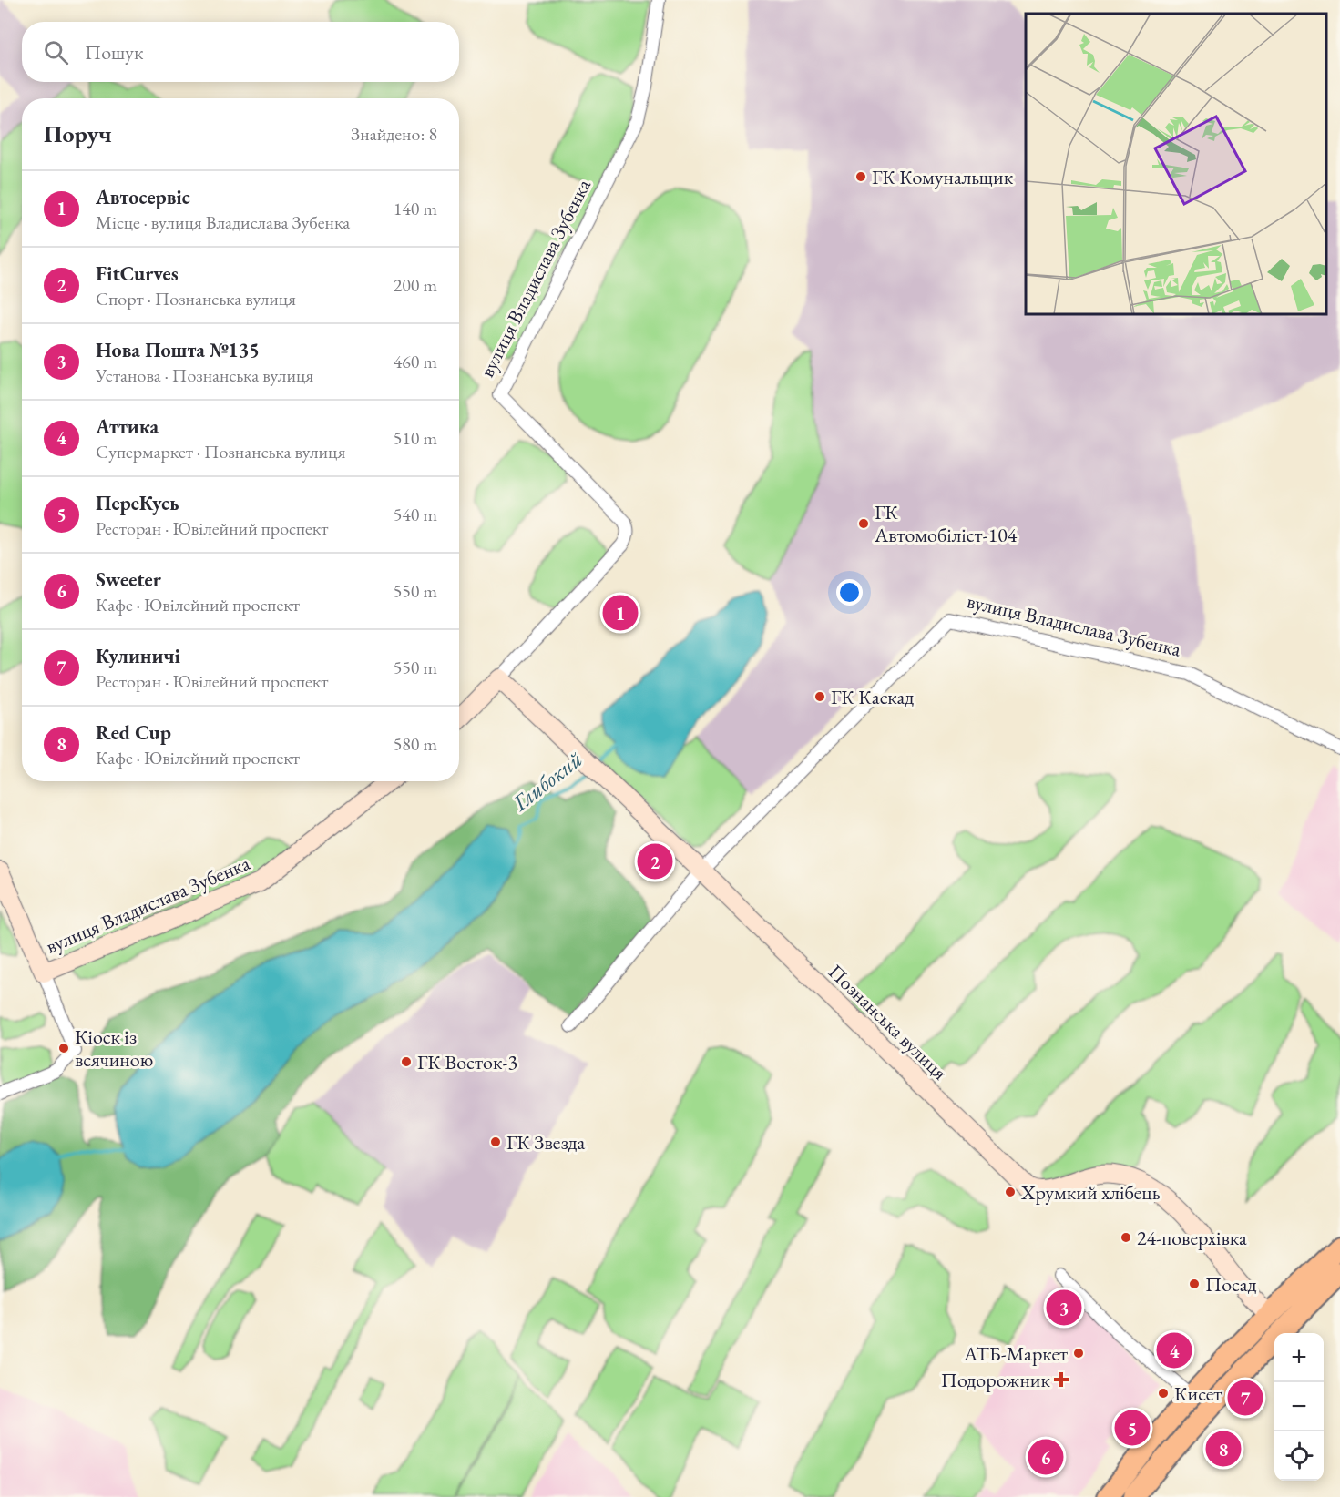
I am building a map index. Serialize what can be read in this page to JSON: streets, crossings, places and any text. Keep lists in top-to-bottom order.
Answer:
{
  "streets": {
    "street": ["вулиця Владислава Зубенка", "Познанська вулиця"]
  },
  "crossings": [
    ["вулиця Владислава Зубенка", "Познанська вулиця"]
  ],
  "water": ["Глибокий"],
  "places": {
    "other": [
      "ГК Комунальщик",
      "ГК Автомобіліст-104",
      "ГК Каскад",
      "Кіоск із всячиною",
      "ГК Восток-3",
      "ГК Звезда",
      "Хрумкий хлібець",
      "24-поверхівка",
      "Посад",
      "АТБ-Маркет",
      "Кисет"
    ],
    "health": ["Подорожник"]
  },
  "page": {
    "search": "Пошук",
    "heading": ["Поруч", "Знайдено: 8"],
    "list": [
      {
        "mark": "1",
        "name": "Автосервіс",
        "note": "Місце · вулиця Владислава Зубенка",
        "value": "140 m"
      },
      {
        "mark": "2",
        "name": "FitCurves",
        "note": "Спорт · Познанська вулиця",
        "value": "200 m"
      },
      {
        "mark": "3",
        "name": "Нова Пошта №135",
        "note": "Установа · Познанська вулиця",
        "value": "460 m"
      },
      {
        "mark": "4",
        "name": "Аттика",
        "note": "Супермаркет · Познанська вулиця",
        "value": "510 m"
      },
      {
        "mark": "5",
        "name": "ПереКусь",
        "note": "Ресторан · Ювілейний проспект",
        "value": "540 m"
      },
      {
        "mark": "6",
        "name": "Sweeter",
        "note": "Кафе · Ювілейний проспект",
        "value": "550 m"
      },
      {
        "mark": "7",
        "name": "Кулиничі",
        "note": "Ресторан · Ювілейний проспект",
        "value": "550 m"
      },
      {
        "mark": "8",
        "name": "Red Cup",
        "note": "Кафе · Ювілейний проспект",
        "value": "580 m"
      }
    ],
    "pins": [
      "1",
      "2",
      "3",
      "4",
      "7",
      "5",
      "8",
      "6"
    ],
    "map_buttons": ["+", "−"]
  }
}
